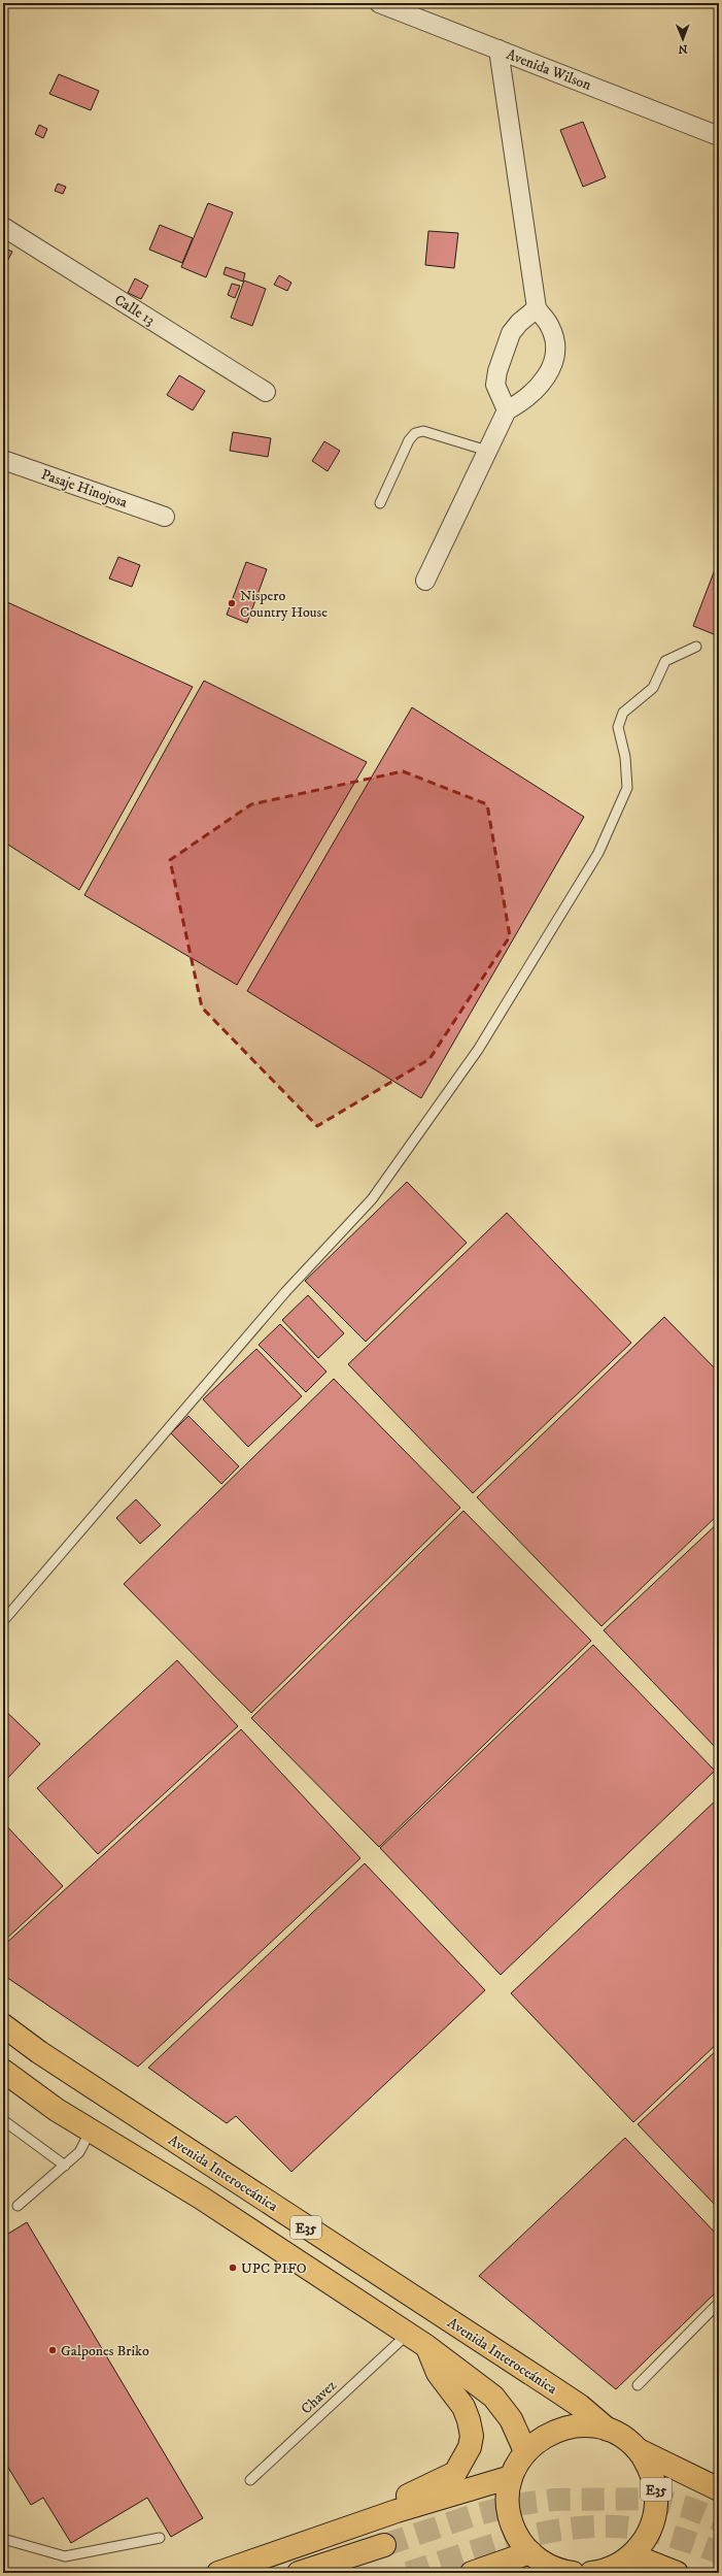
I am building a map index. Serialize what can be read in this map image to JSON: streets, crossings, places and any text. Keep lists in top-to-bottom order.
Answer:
{
  "streets": {
    "highway": ["Avenida Interoceánica", "E35"],
    "street": ["Avenida Wilson", "Calle 13", "Pasaje Hinojosa"],
    "lane": ["Chavez"]
  },
  "crossings": [
    ["Avenida Interoceánica", "E35"],
    ["E35", "Chavez"]
  ],
  "places": ["Nispero Country House", "UPC PIFO", "Galpones Briko"],
  "north": "bottom"
}
